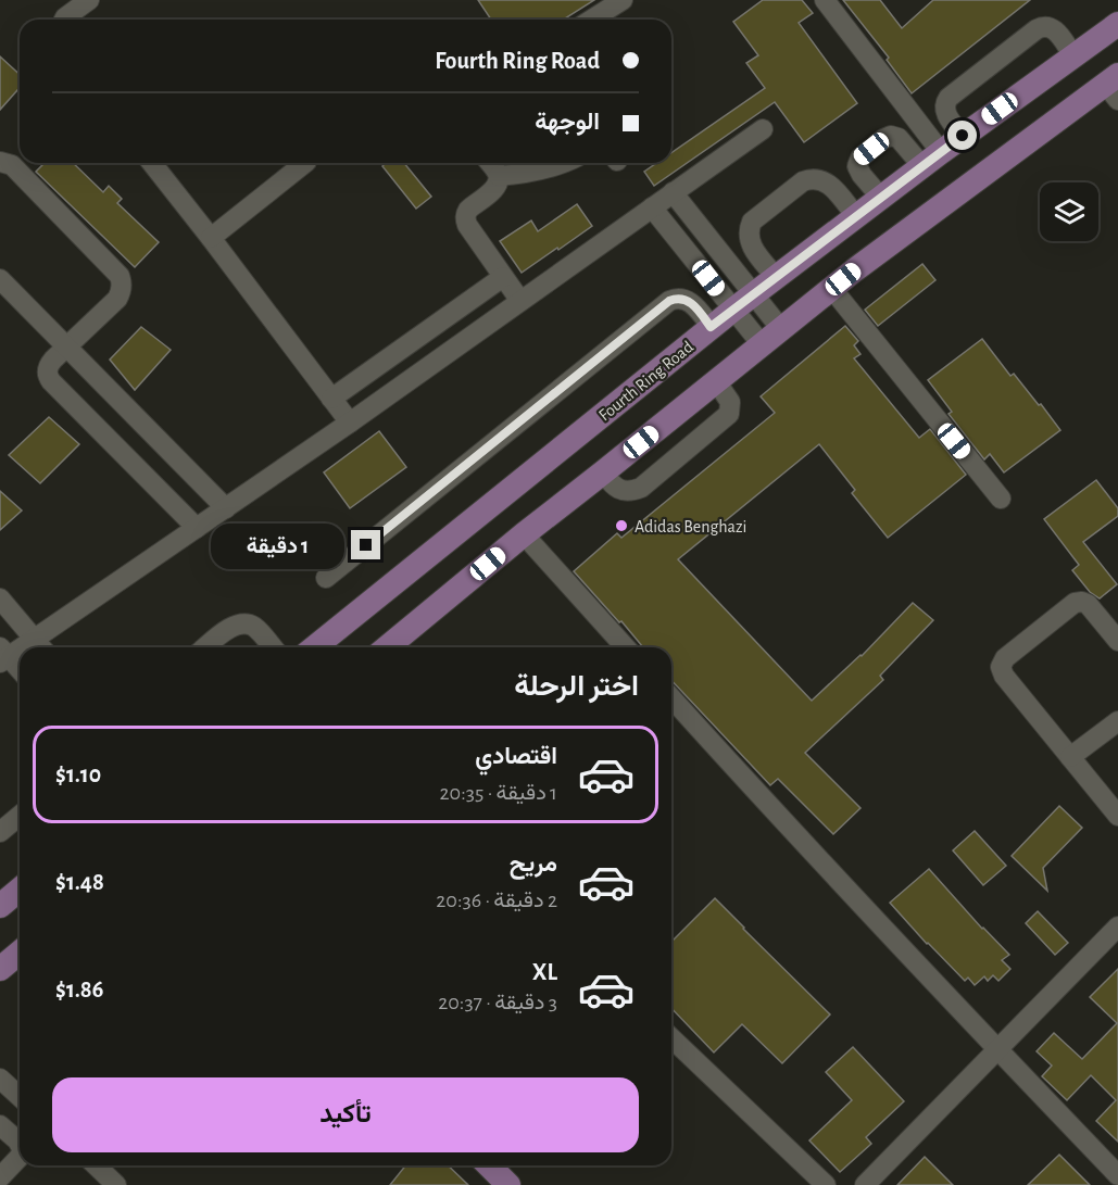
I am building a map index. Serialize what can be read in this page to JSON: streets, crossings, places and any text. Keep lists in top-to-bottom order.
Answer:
{
  "streets": {
    "main road": ["Fourth Ring Road"]
  },
  "places": ["Adidas Benghazi"],
  "page": {
    "banner": ["Fourth Ring Road", "الوجهة"],
    "bubble": "1 دقيقة",
    "heading": "اختر الرحلة",
    "list": [
      {
        "name": "اقتصادي",
        "note": "1 دقيقة · 20:35",
        "value": "$1.10"
      },
      {
        "name": "مريح",
        "note": "2 دقيقة · 20:36",
        "value": "$1.48"
      },
      {
        "name": "XL",
        "note": "3 دقيقة · 20:37",
        "value": "$1.86"
      }
    ],
    "buttons": "تأكيد"
  }
}
